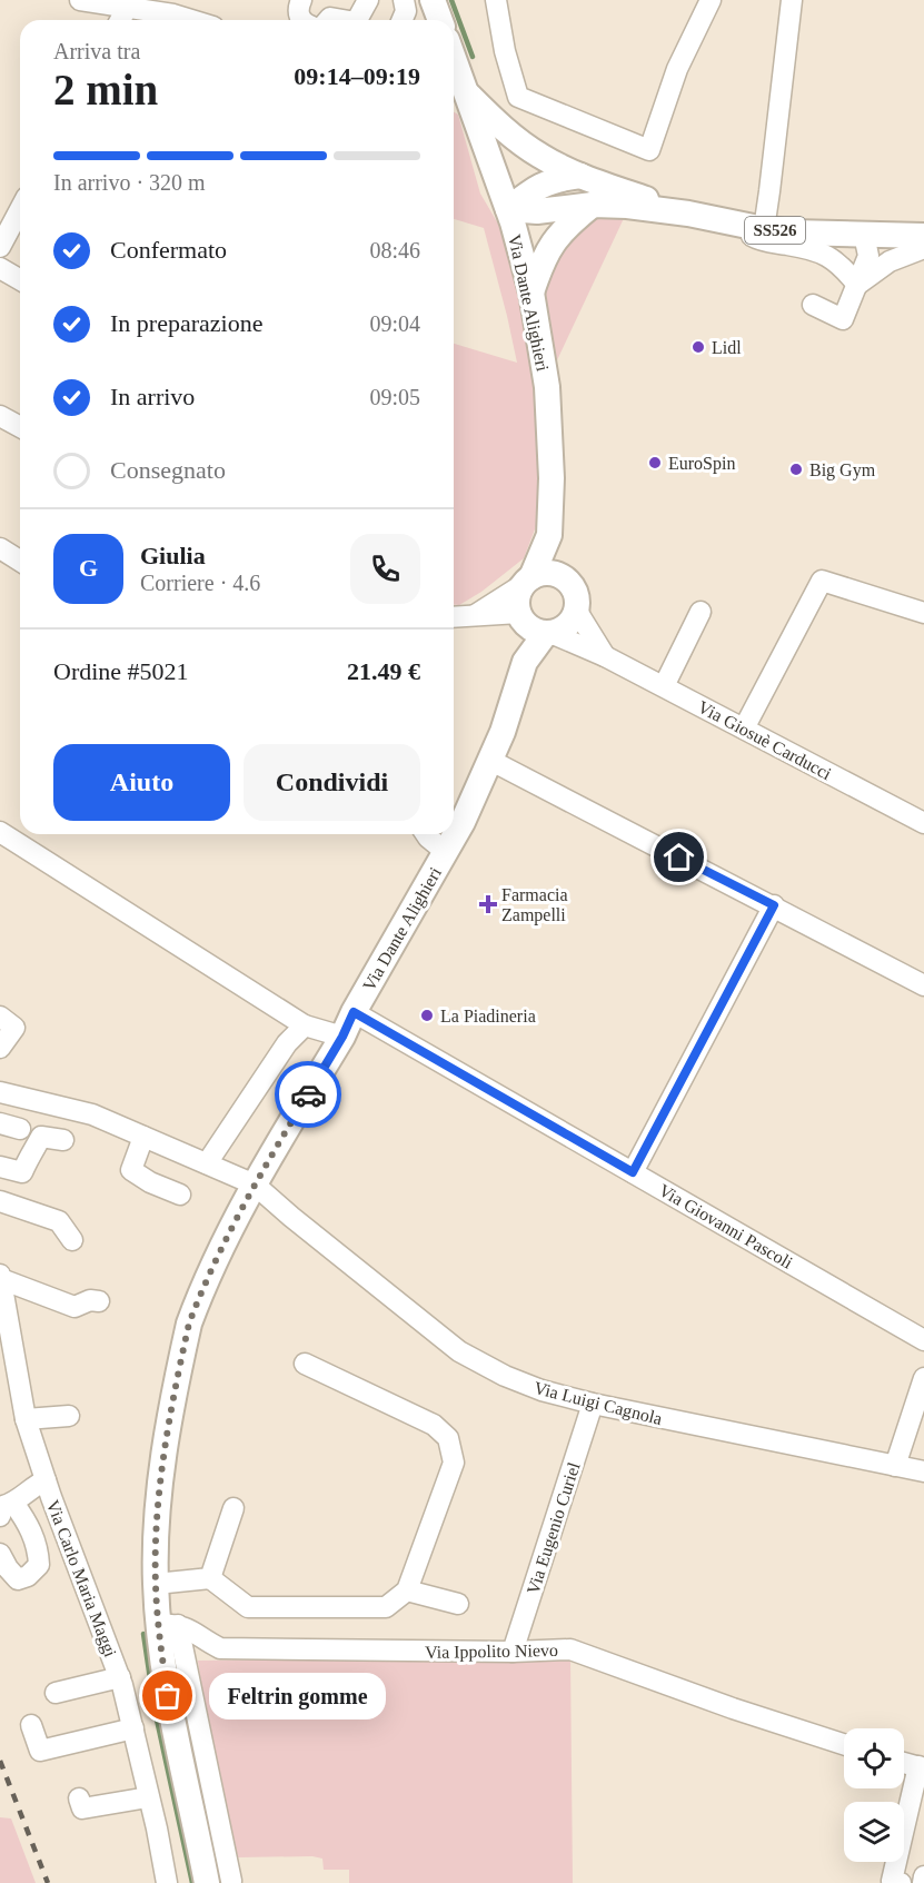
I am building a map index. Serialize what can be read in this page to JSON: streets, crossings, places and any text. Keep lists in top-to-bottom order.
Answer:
{
  "streets": {
    "main road": ["SS526", "Via Dante Alighieri"],
    "street": [
      "Via Giosuè Carducci",
      "Via Giovanni Pascoli",
      "Via Luigi Cagnola",
      "Via Eugenio Curiel",
      "Via Carlo Maria Maggi",
      "Via Ippolito Nievo"
    ]
  },
  "crossings": [
    ["SS526", "Via Dante Alighieri"],
    ["Via Dante Alighieri", "Via Giosuè Carducci"],
    ["Via Dante Alighieri", "Via Giovanni Pascoli"],
    ["Via Dante Alighieri", "Via Luigi Cagnola"],
    ["Via Dante Alighieri", "Via Ippolito Nievo"],
    ["Via Luigi Cagnola", "Via Eugenio Curiel"],
    ["Via Eugenio Curiel", "Via Ippolito Nievo"]
  ],
  "places": {
    "other": [
      "Lidl",
      "EuroSpin",
      "Big Gym",
      "La Piadineria",
      "Feltrin gomme"
    ],
    "health": ["Farmacia Zampelli"]
  },
  "page": {
    "heading": ["2 min", "Arriva tra", "09:14–09:19"],
    "panel": [
      "Giulia",
      "Corriere · 4.6",
      "Ordine #5021",
      "21.49 €"
    ],
    "bar": "In arrivo · 320 m",
    "list": [
      ["Confermato", "08:46"],
      ["In preparazione", "09:04"],
      ["In arrivo", "09:05"],
      "Consegnato"
    ],
    "round": "G",
    "buttons": ["Aiuto", "Condividi"],
    "bubble": "Feltrin gomme"
  }
}
